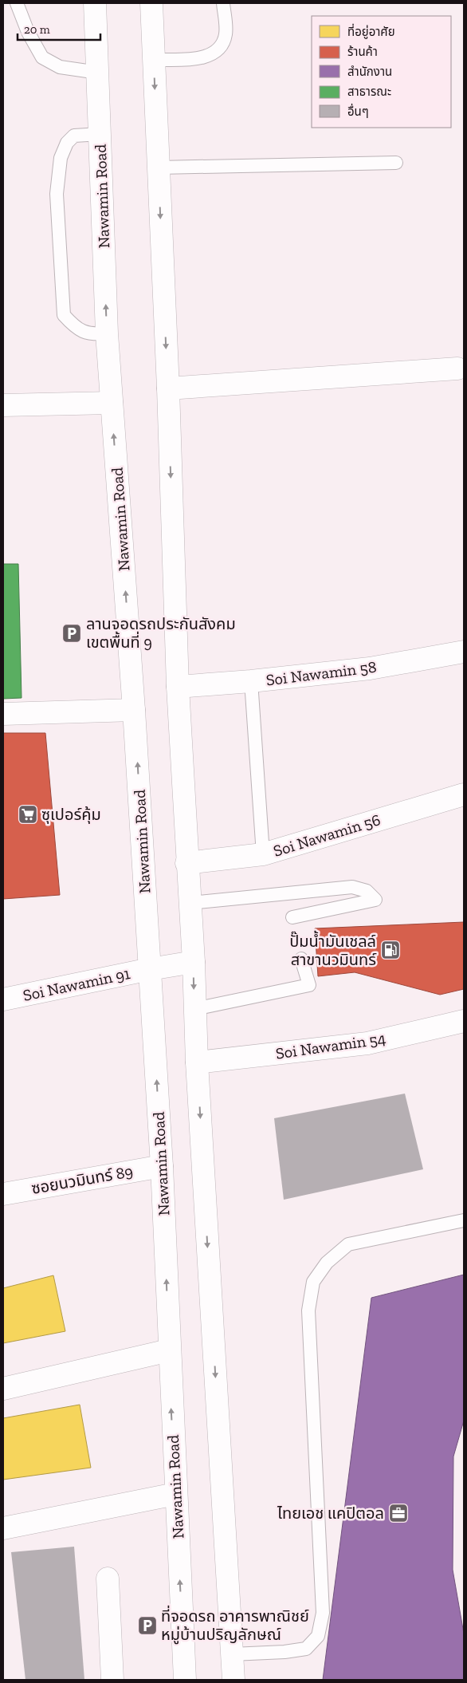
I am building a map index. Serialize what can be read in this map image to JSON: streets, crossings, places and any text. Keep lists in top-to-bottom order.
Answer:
{
  "streets": {
    "main road": [
      "Nawamin Road",
      "Soi Nawamin 58",
      "Soi Nawamin 56",
      "Soi Nawamin 91",
      "Soi Nawamin 54",
      "ซอยนวมินทร์ 89"
    ]
  },
  "crossings": [
    ["Nawamin Road", "Soi Nawamin 91"],
    ["Nawamin Road", "ซอยนวมินทร์ 89"]
  ],
  "places": {
    "parking": ["ลานจอดรถประกันสังคม เขตพื้นที่ 9", "ที่จอดรถ อาคารพาณิชย์ หมู่บ้านปริญลักษณ์"],
    "supermarket": ["ซุเปอร์คุ้ม"],
    "fuel station": ["ปั๊มน้ำมันเชลล์ สาขานวมินทร์"],
    "office": ["ไทยเอช แคปิตอล"]
  },
  "legend": [
    "ที่อยู่อาศัย",
    "ร้านค้า",
    "สำนักงาน",
    "สาธารณะ",
    "อื่นๆ"
  ],
  "scale_bar": "20 m"
}
